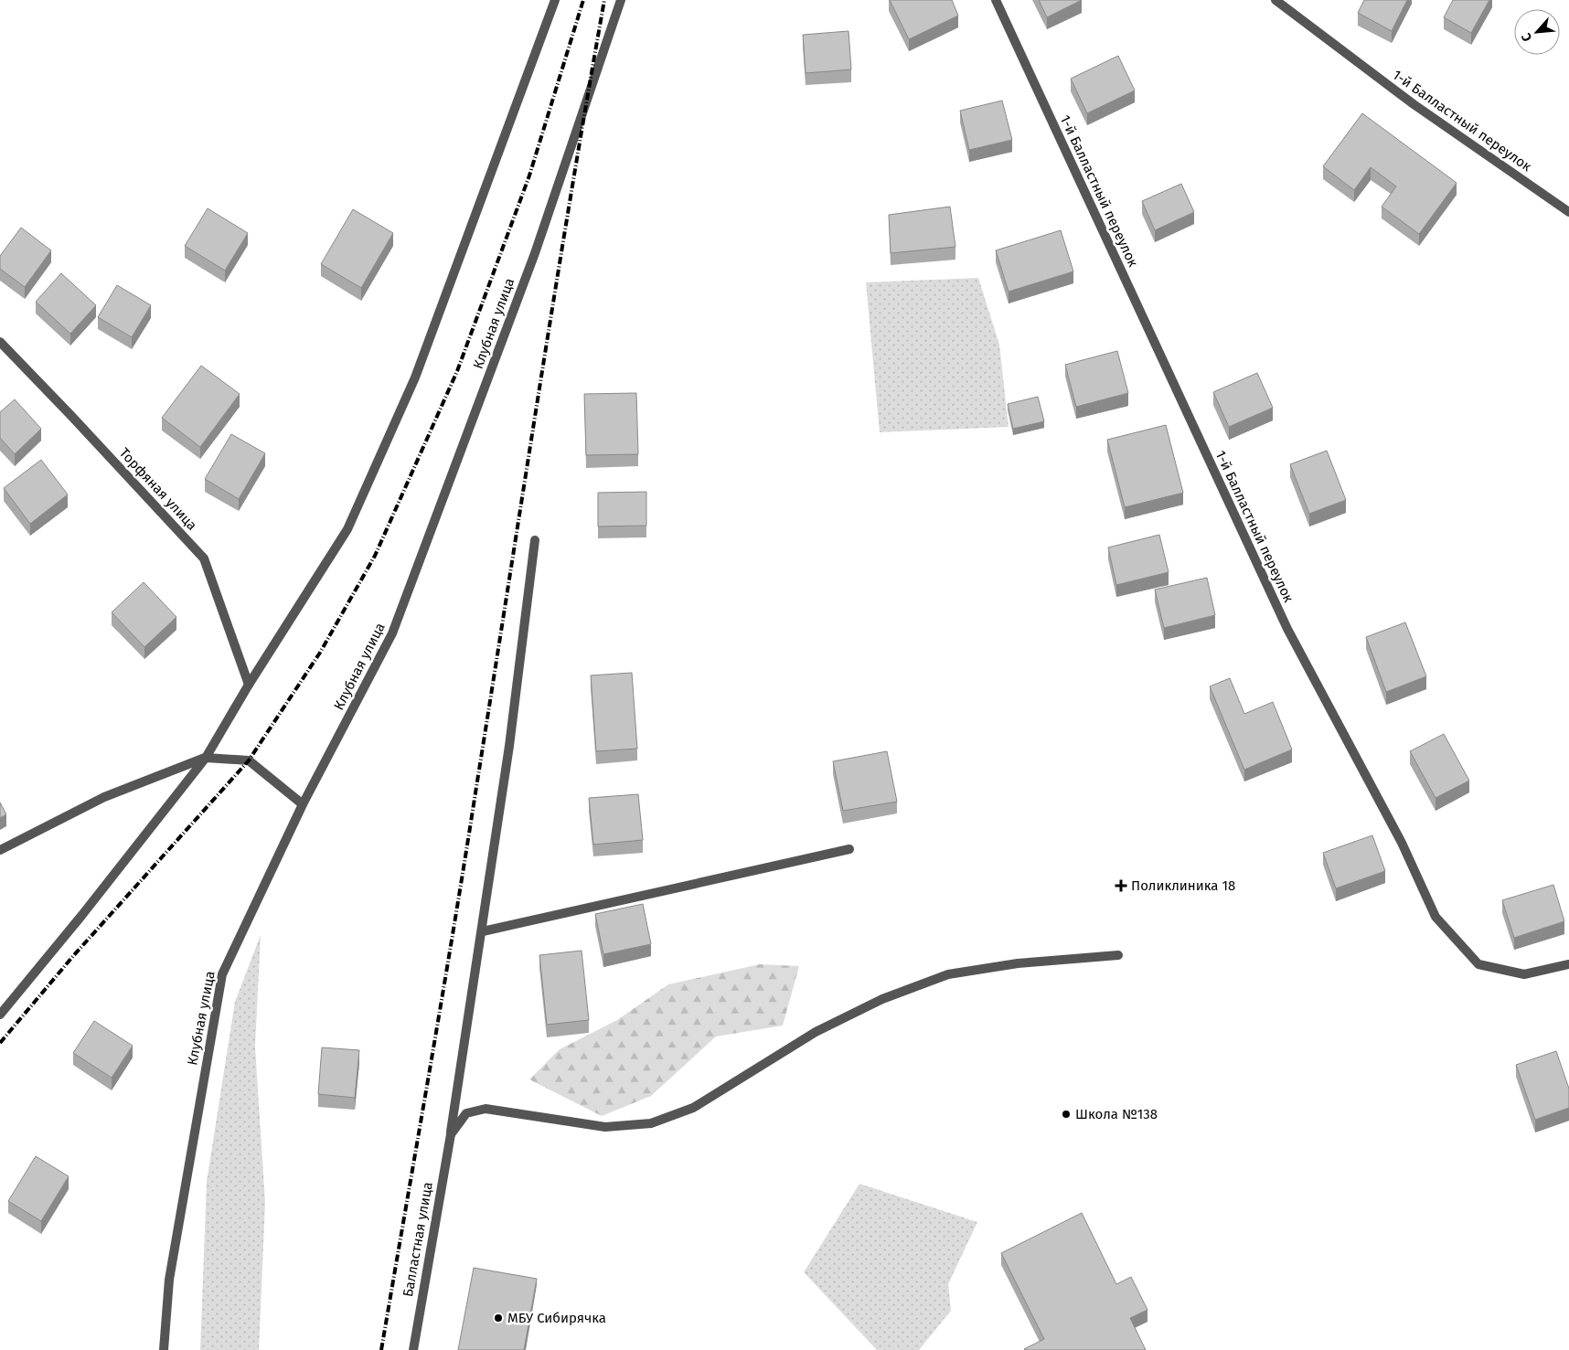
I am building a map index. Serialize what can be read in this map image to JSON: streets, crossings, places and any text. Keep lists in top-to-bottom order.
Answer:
{
  "streets": {
    "street": [
      "1-й Балластный переулок",
      "Клубная улица",
      "Торфяная улица",
      "Балластная улица"
    ]
  },
  "places": {
    "health": ["Поликлиника 18"],
    "other": ["Школа №138", "МБУ Сибирячка"]
  },
  "north": "bottom left"
}
